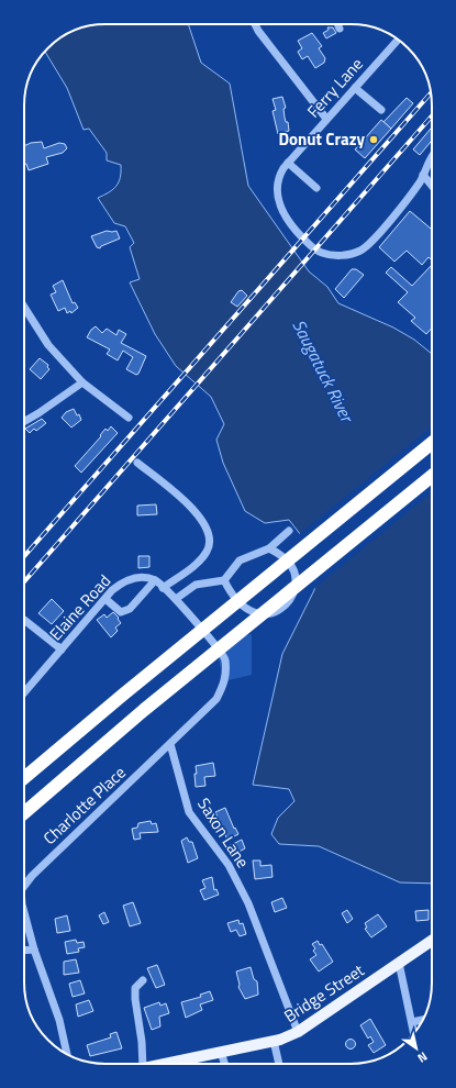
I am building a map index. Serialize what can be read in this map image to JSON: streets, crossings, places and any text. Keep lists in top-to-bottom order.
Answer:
{
  "streets": {
    "main road": ["Bridge Street"],
    "street": [
      "Ferry Lane",
      "Elaine Road",
      "Charlotte Place",
      "Saxon Lane"
    ]
  },
  "crossings": [
    ["Charlotte Place", "Saxon Lane"],
    ["Saxon Lane", "Bridge Street"]
  ],
  "water": ["Saugatuck River"],
  "places": ["Donut Crazy"],
  "north": "bottom right"
}
